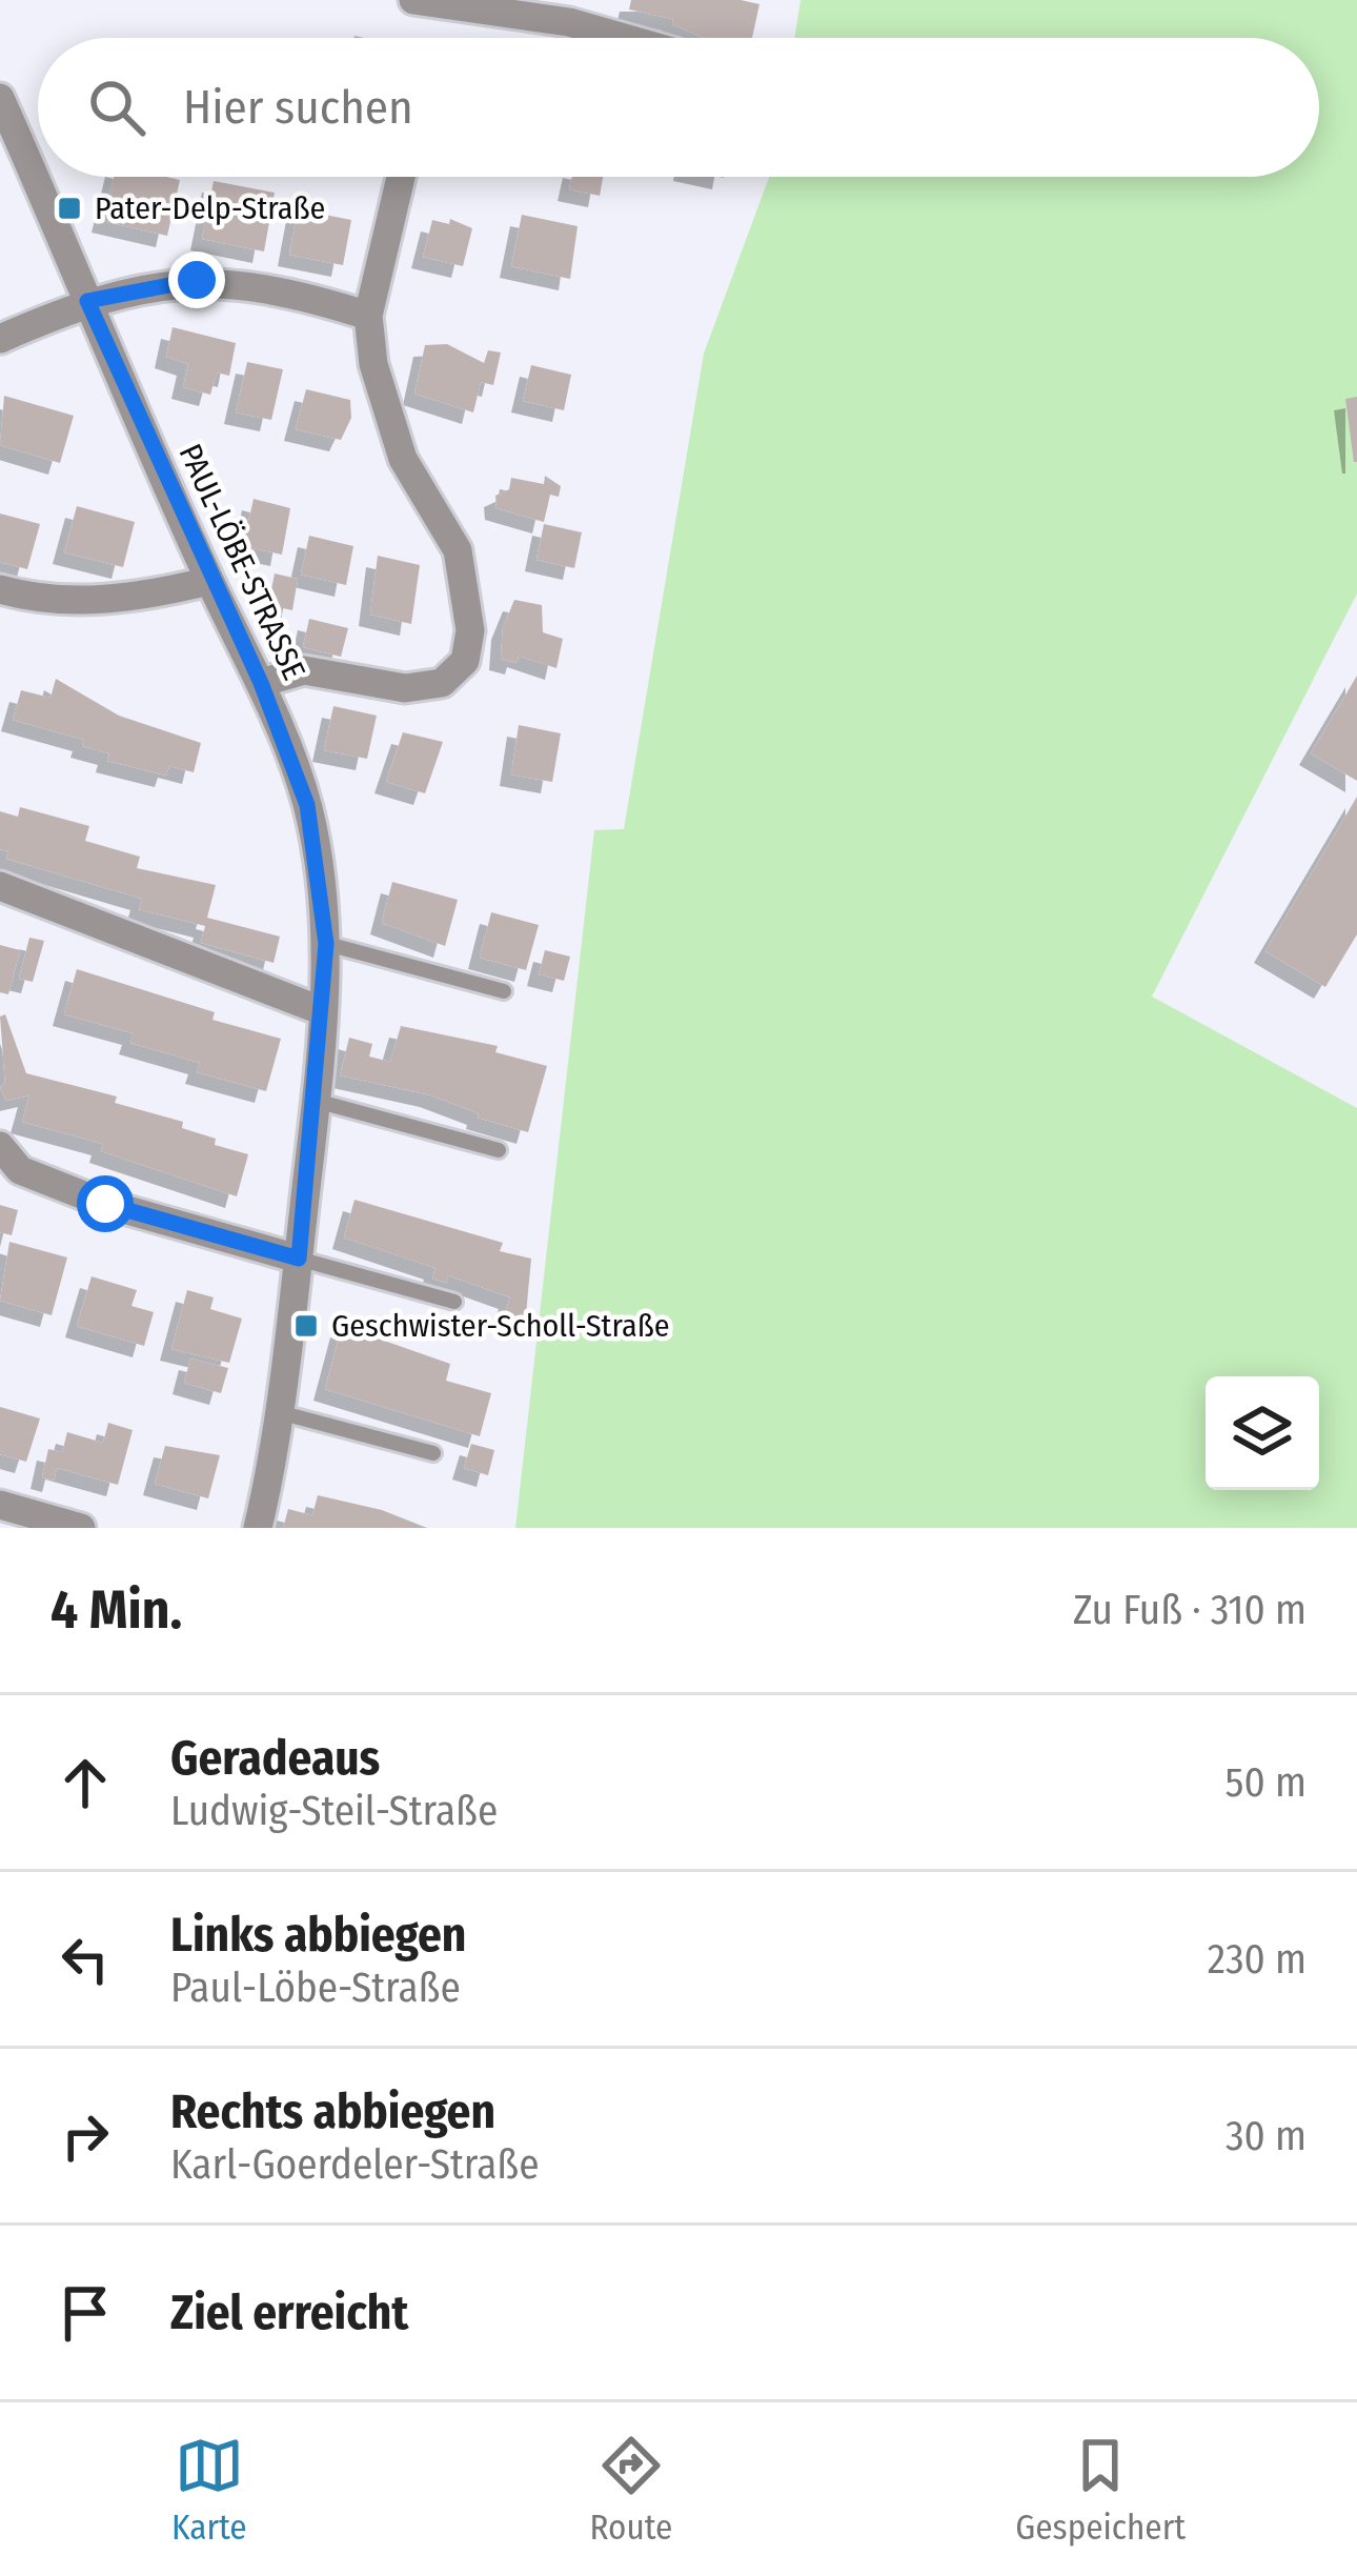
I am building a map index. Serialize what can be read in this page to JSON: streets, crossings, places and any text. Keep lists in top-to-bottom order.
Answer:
{
  "streets": {
    "street": ["PAUL-LÖBE-STRASSE"]
  },
  "places": {
    "transit": ["Pater-Delp-Straße", "Geschwister-Scholl-Straße"]
  },
  "page": {
    "search": "Hier suchen",
    "heading": ["4 Min.", "Zu Fuß · 310 m"],
    "list": [
      ["Geradeaus", "Ludwig-Steil-Straße", "50 m"],
      ["Links abbiegen", "Paul-Löbe-Straße", "230 m"],
      ["Rechts abbiegen", "Karl-Goerdeler-Straße", "30 m"],
      "Ziel erreicht"
    ],
    "nav": ["Karte", "Route", "Gespeichert"]
  }
}
